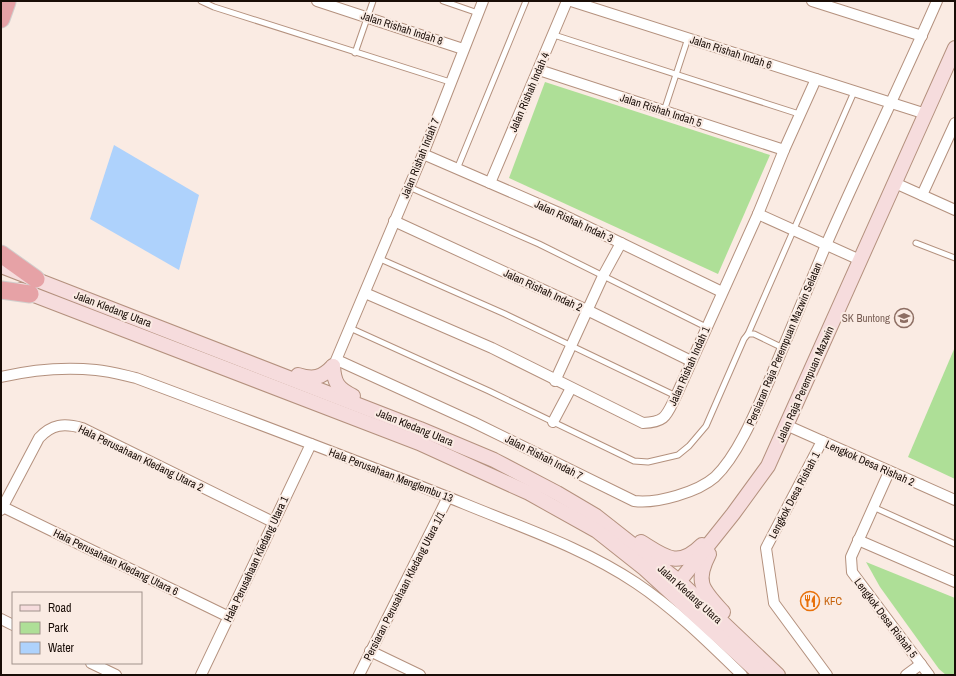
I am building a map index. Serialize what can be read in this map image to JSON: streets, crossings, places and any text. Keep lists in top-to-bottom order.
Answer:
{
  "streets": {
    "main road": ["Jalan Kledang Utara", "Jalan Raja Perempuan Mazwin"],
    "street": [
      "Jalan Rishah Indah 8",
      "Jalan Rishah Indah 6",
      "Jalan Rishah Indah 4",
      "Jalan Rishah Indah 5",
      "Jalan Rishah Indah 7",
      "Jalan Rishah Indah 3",
      "Jalan Rishah Indah 2",
      "Persiaran Raja Perempuan Mazwin Selatan",
      "Jalan Rishah Indah 1",
      "Hala Perusahaan Kledang Utara 2",
      "Lengkok Desa Rishah 2",
      "Hala Perusahaan Menglembu 13",
      "Lengkok Desa Rishah 1",
      "Hala Perusahaan Kledang Utara 1",
      "Hala Perusahaan Kledang Utara 6",
      "Persiaran Perusahaan Kledang Utara 1/1",
      "Lengkok Desa Rishah 5"
    ]
  },
  "crossings": [
    ["Jalan Rishah Indah 8", "Jalan Rishah Indah 7"],
    ["Jalan Rishah Indah 6", "Persiaran Raja Perempuan Mazwin Selatan"],
    ["Jalan Rishah Indah 6", "Jalan Rishah Indah 1"],
    ["Jalan Rishah Indah 6", "Jalan Raja Perempuan Mazwin"],
    ["Jalan Rishah Indah 4", "Jalan Rishah Indah 5"],
    ["Jalan Rishah Indah 4", "Jalan Rishah Indah 3"],
    ["Jalan Rishah Indah 5", "Jalan Rishah Indah 1"],
    ["Jalan Rishah Indah 7", "Jalan Rishah Indah 3"],
    ["Jalan Rishah Indah 7", "Jalan Rishah Indah 2"],
    ["Jalan Rishah Indah 7", "Persiaran Raja Perempuan Mazwin Selatan"],
    ["Jalan Rishah Indah 7", "Jalan Rishah Indah 1"],
    ["Jalan Rishah Indah 3", "Jalan Rishah Indah 1"],
    ["Jalan Rishah Indah 2", "Jalan Rishah Indah 1"],
    ["Jalan Kledang Utara", "Jalan Raja Perempuan Mazwin"],
    ["Jalan Raja Perempuan Mazwin", "Lengkok Desa Rishah 2"],
    ["Hala Perusahaan Kledang Utara 2", "Hala Perusahaan Kledang Utara 1"],
    ["Hala Perusahaan Kledang Utara 2", "Hala Perusahaan Kledang Utara 6"],
    ["Lengkok Desa Rishah 2", "Lengkok Desa Rishah 1"],
    ["Lengkok Desa Rishah 2", "Lengkok Desa Rishah 5"],
    ["Hala Perusahaan Menglembu 13", "Hala Perusahaan Kledang Utara 1"],
    ["Hala Perusahaan Menglembu 13", "Persiaran Perusahaan Kledang Utara 1/1"],
    ["Hala Perusahaan Kledang Utara 1", "Hala Perusahaan Kledang Utara 6"]
  ],
  "places": {
    "school or university": ["SK Buntong"],
    "restaurant": ["KFC"]
  },
  "legend": ["Road", "Park", "Water"]
}
